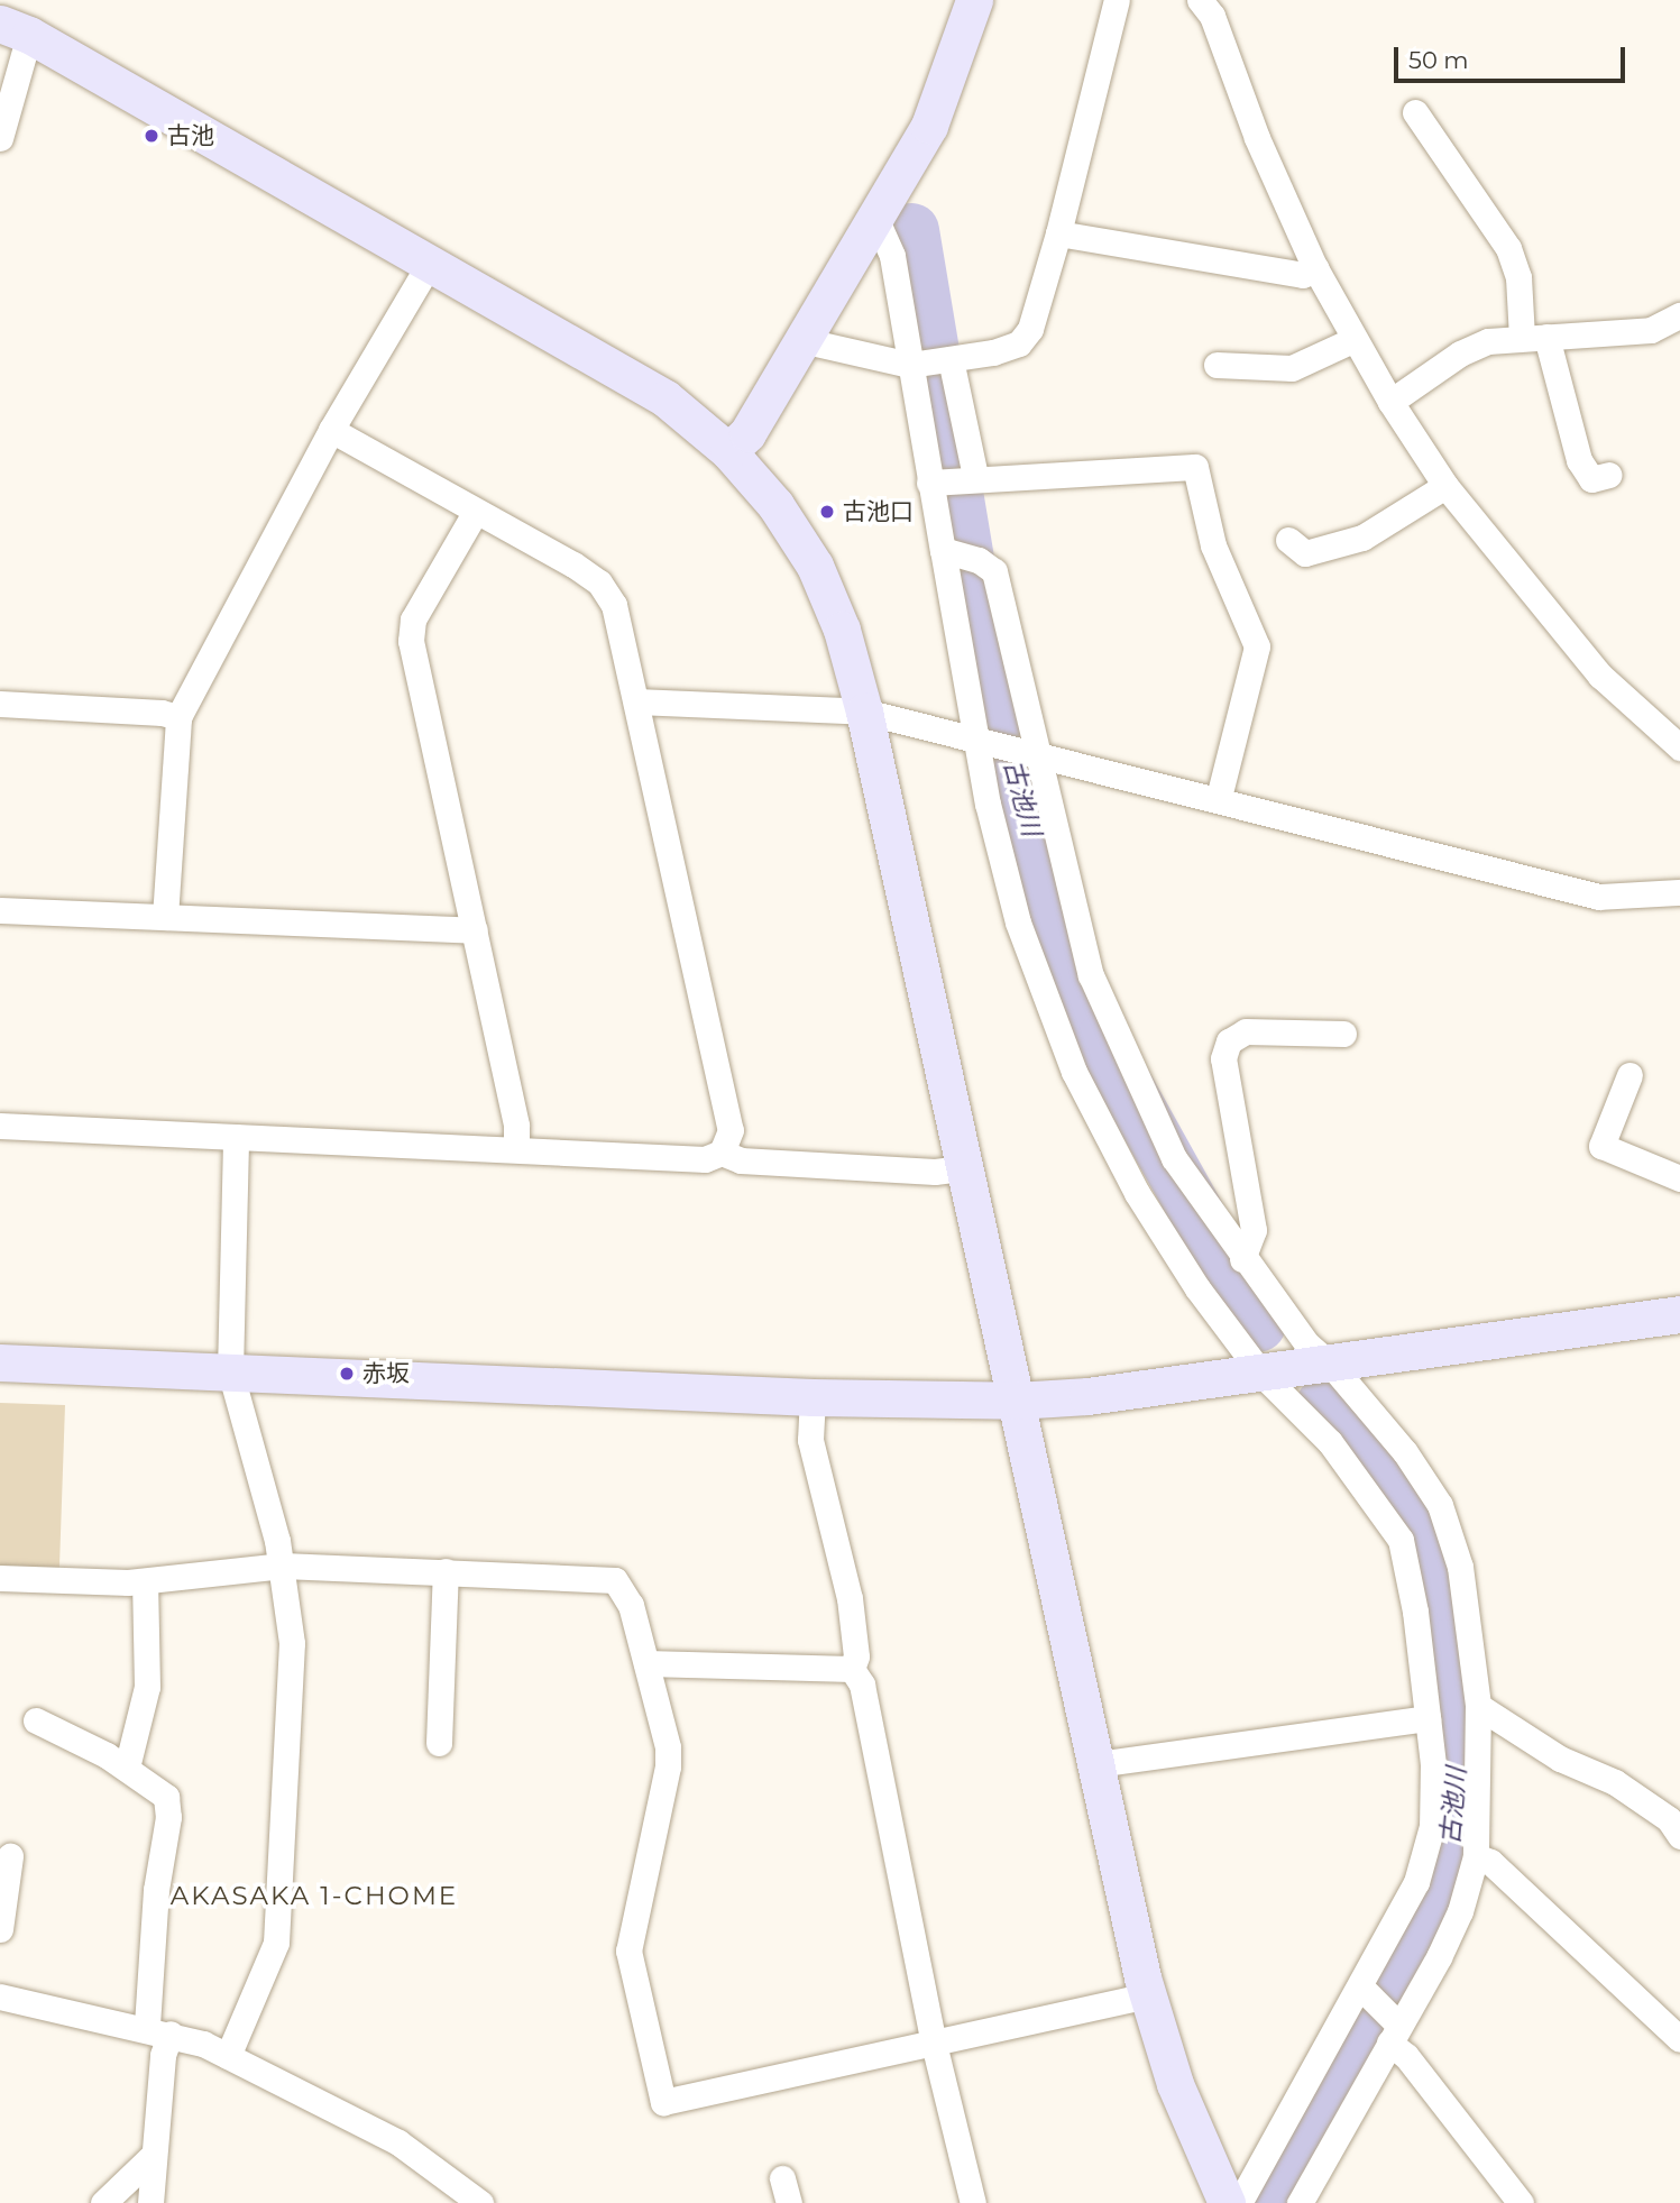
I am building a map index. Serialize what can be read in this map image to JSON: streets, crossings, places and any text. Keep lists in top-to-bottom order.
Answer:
{
  "districts": ["AKASAKA 1-CHOME"],
  "water": ["古池川"],
  "places": ["古池", "古池口", "赤坂"],
  "scale_bar": "50 m"
}
